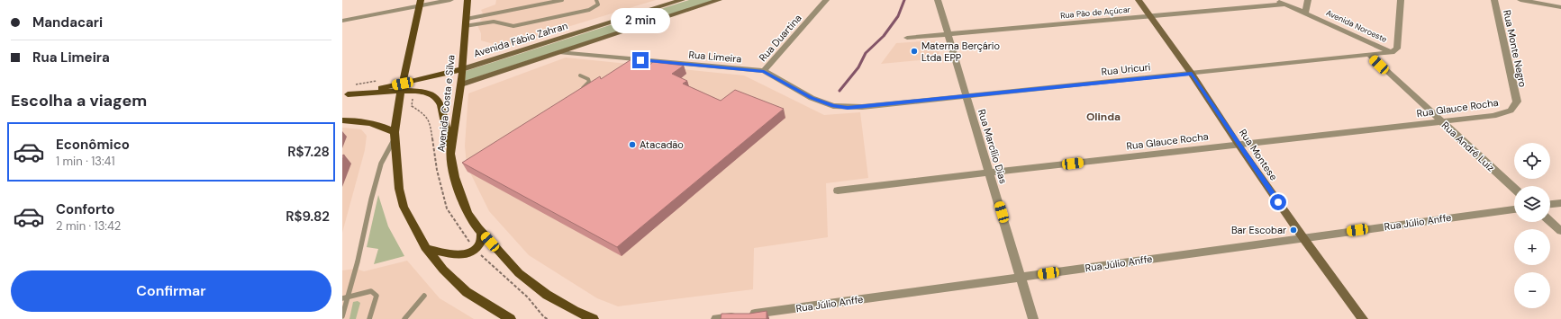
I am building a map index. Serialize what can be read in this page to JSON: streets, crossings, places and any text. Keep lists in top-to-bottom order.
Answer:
{
  "streets": {
    "main road": ["Avenida Fábio Zahran", "Avenida Costa e Silva", "Rua Montese"],
    "street": [
      "Rua Pão de Açúcar",
      "Avenida Noroeste",
      "Rua Duartina",
      "Rua Monte Negro",
      "Rua Limeira",
      "Rua Uricuri",
      "Rua Glauce Rocha",
      "Rua Marcílio Dias",
      "Rua André Luiz",
      "Rua Júlio Anffe"
    ]
  },
  "crossings": [
    ["Rua Pão de Açúcar", "Avenida Noroeste"],
    ["Rua Pão de Açúcar", "Rua Marcílio Dias"],
    ["Rua Pão de Açúcar", "Rua Montese"],
    ["Avenida Noroeste", "Rua Uricuri"],
    ["Rua Duartina", "Rua Limeira"],
    ["Avenida Fábio Zahran", "Avenida Costa e Silva"],
    ["Rua Monte Negro", "Rua Glauce Rocha"],
    ["Rua Limeira", "Rua Uricuri"],
    ["Rua Uricuri", "Rua Marcílio Dias"],
    ["Rua Uricuri", "Rua André Luiz"],
    ["Rua Uricuri", "Rua Montese"],
    ["Rua Glauce Rocha", "Rua Marcílio Dias"],
    ["Rua Glauce Rocha", "Rua André Luiz"],
    ["Rua Glauce Rocha", "Rua Montese"],
    ["Rua Marcílio Dias", "Rua Júlio Anffe"],
    ["Rua Montese", "Rua Júlio Anffe"]
  ],
  "districts": ["Olinda"],
  "places": ["Materna Berçário Ltda EPP", "Atacadão", "Bar Escobar"],
  "page": {
    "banner": ["Mandacari", "Rua Limeira"],
    "bubble": "2 min",
    "heading": "Escolha a viagem",
    "list": [
      {
        "name": "Econômico",
        "note": "1 min · 13:41",
        "value": "R$7.28"
      },
      {
        "name": "Conforto",
        "note": "2 min · 13:42",
        "value": "R$9.82"
      }
    ],
    "map_buttons": ["+", "−"],
    "buttons": "Confirmar"
  }
}
